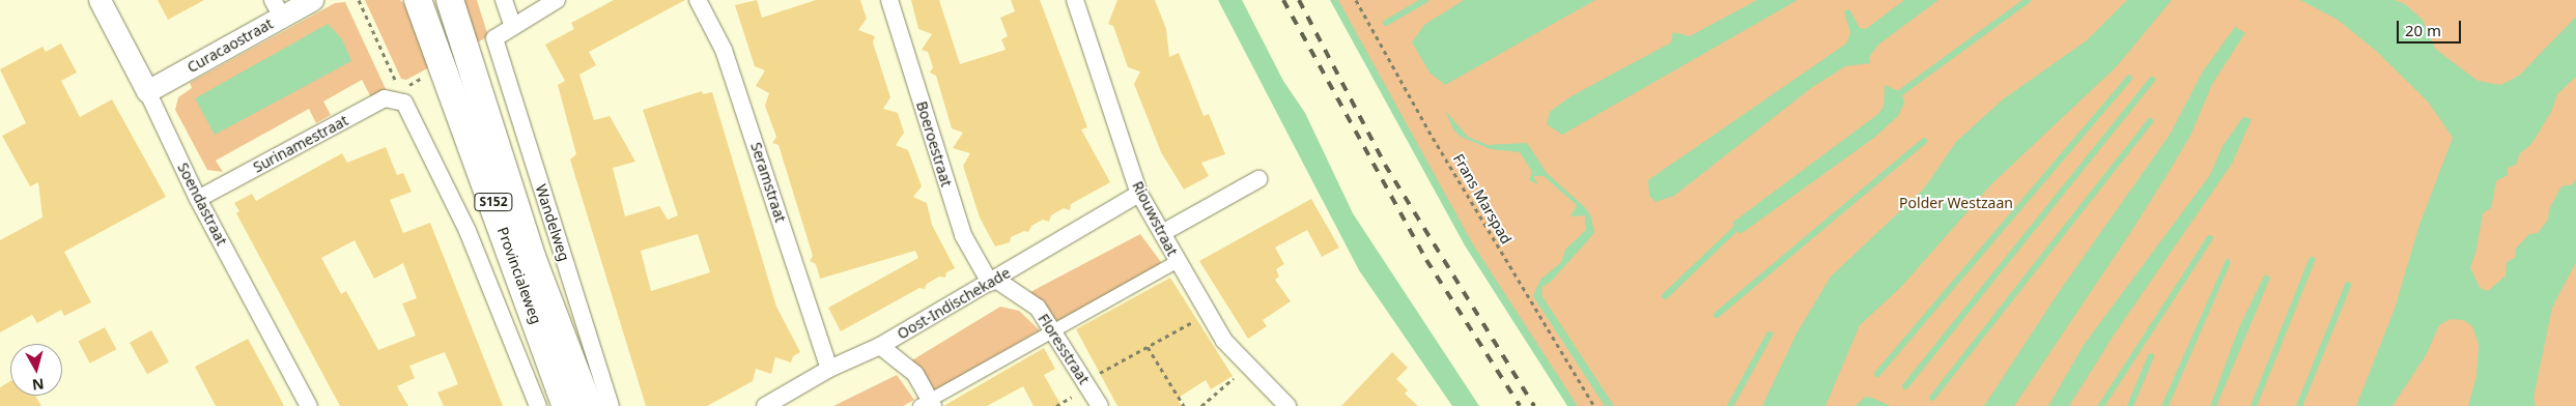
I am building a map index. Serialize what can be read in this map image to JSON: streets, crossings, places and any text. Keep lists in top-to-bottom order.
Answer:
{
  "streets": {
    "main road": ["S152", "Provincialeweg"],
    "street": [
      "Curacaostraat",
      "Surinamestraat",
      "Boeroestraat",
      "Seramstraat",
      "Soendastraat",
      "Riouwstraat",
      "Wandelweg",
      "Oost-Indischekade",
      "Floresstraat"
    ],
    "path": ["Frans Marspad"]
  },
  "crossings": [
    ["Curacaostraat", "Soendastraat"],
    ["Surinamestraat", "Soendastraat"],
    ["Boeroestraat", "Oost-Indischekade"],
    ["Boeroestraat", "Floresstraat"],
    ["Seramstraat", "Oost-Indischekade"],
    ["Riouwstraat", "Oost-Indischekade"],
    ["Oost-Indischekade", "Floresstraat"]
  ],
  "parks": ["Polder Westzaan"],
  "scale_bar": "20 m",
  "north": "bottom"
}
